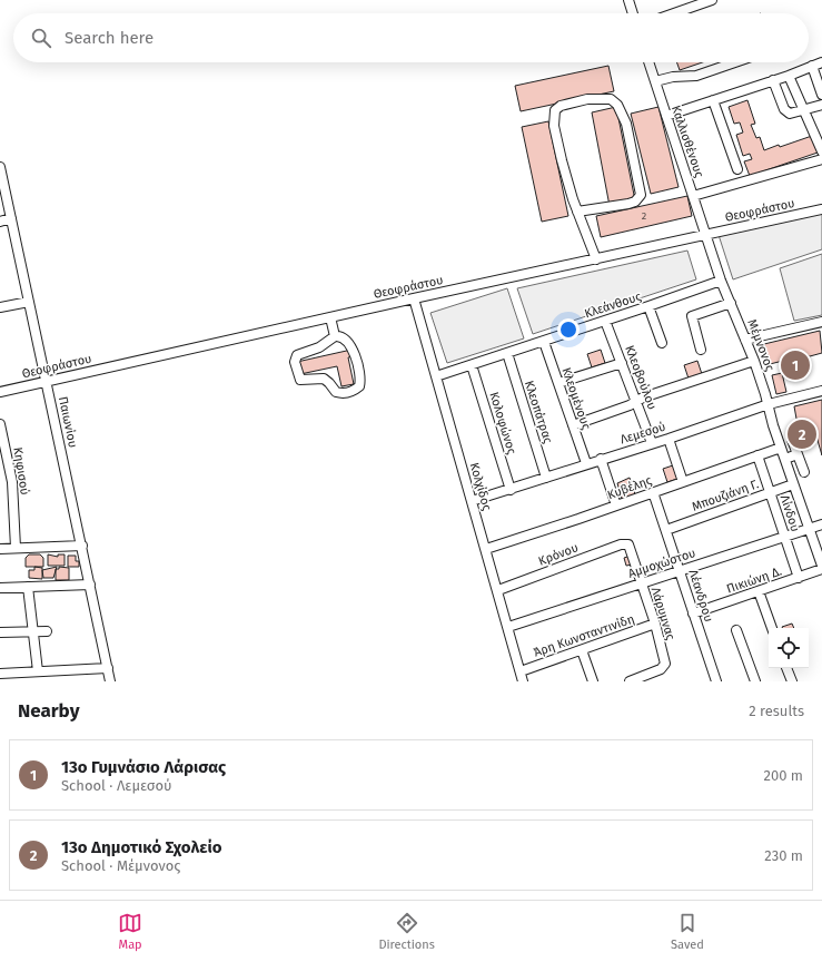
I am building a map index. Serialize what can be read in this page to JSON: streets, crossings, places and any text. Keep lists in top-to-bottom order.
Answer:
{
  "streets": {
    "street": [
      "Καλλισθένους",
      "Θεοφράστου",
      "Κλεάνθους",
      "Μέμνονος",
      "Κλεοβούλου",
      "Κλεομένους",
      "Κλεοπάτρας",
      "Παιωνίου",
      "Κολοφώνος",
      "Λεμεσού",
      "Κηφισού",
      "Κολχίδος",
      "Κυβέλης",
      "Μπουζιάνη Γ.",
      "Λίνδου",
      "Κρόνου",
      "Αμμοχώστου",
      "Πικιώνη Δ.",
      "Λέανδρου",
      "Λάρυμνας",
      "Άρη Κωνσταντινίδη"
    ]
  },
  "crossings": [
    ["Καλλισθένους", "Θεοφράστου"],
    ["Καλλισθένους", "Μέμνονος"],
    ["Θεοφράστου", "Μέμνονος"],
    ["Θεοφράστου", "Παιωνίου"],
    ["Θεοφράστου", "Κολχίδος"],
    ["Κλεάνθους", "Μέμνονος"],
    ["Κλεάνθους", "Κλεοβούλου"],
    ["Κλεάνθους", "Κλεομένους"],
    ["Κλεάνθους", "Κλεοπάτρας"],
    ["Κλεάνθους", "Κολοφώνος"],
    ["Κλεάνθους", "Κολχίδος"],
    ["Μέμνονος", "Λεμεσού"],
    ["Μέμνονος", "Κυβέλης"],
    ["Μέμνονος", "Μπουζιάνη Γ."],
    ["Μέμνονος", "Αμμοχώστου"],
    ["Μέμνονος", "Πικιώνη Δ."],
    ["Κλεοβούλου", "Λεμεσού"],
    ["Κλεομένους", "Λεμεσού"],
    ["Κλεοπάτρας", "Λεμεσού"],
    ["Κολοφώνος", "Λεμεσού"],
    ["Λεμεσού", "Κολχίδος"],
    ["Κολχίδος", "Κυβέλης"],
    ["Κολχίδος", "Κρόνου"],
    ["Κολχίδος", "Αμμοχώστου"],
    ["Κολχίδος", "Άρη Κωνσταντινίδη"],
    ["Κυβέλης", "Λίνδου"],
    ["Κυβέλης", "Λέανδρου"],
    ["Μπουζιάνη Γ.", "Λίνδου"],
    ["Μπουζιάνη Γ.", "Λέανδρου"],
    ["Λίνδου", "Αμμοχώστου"],
    ["Λίνδου", "Πικιώνη Δ."],
    ["Κρόνου", "Λάρυμνας"],
    ["Αμμοχώστου", "Λέανδρου"],
    ["Αμμοχώστου", "Λάρυμνας"],
    ["Πικιώνη Δ.", "Λέανδρου"],
    ["Λάρυμνας", "Άρη Κωνσταντινίδη"]
  ],
  "house_numbers": ["2"],
  "page": {
    "search": "Search here",
    "pins": ["1", "2"],
    "heading": ["Nearby", "2 results"],
    "list": [
      {
        "mark": "1",
        "name": "13ο Γυμνάσιο Λάρισας",
        "note": "School · Λεμεσού",
        "value": "200 m"
      },
      {
        "mark": "2",
        "name": "13ο Δημοτικό Σχολείο",
        "note": "School · Μέμνονος",
        "value": "230 m"
      }
    ],
    "nav": ["Map", "Directions", "Saved"]
  }
}
